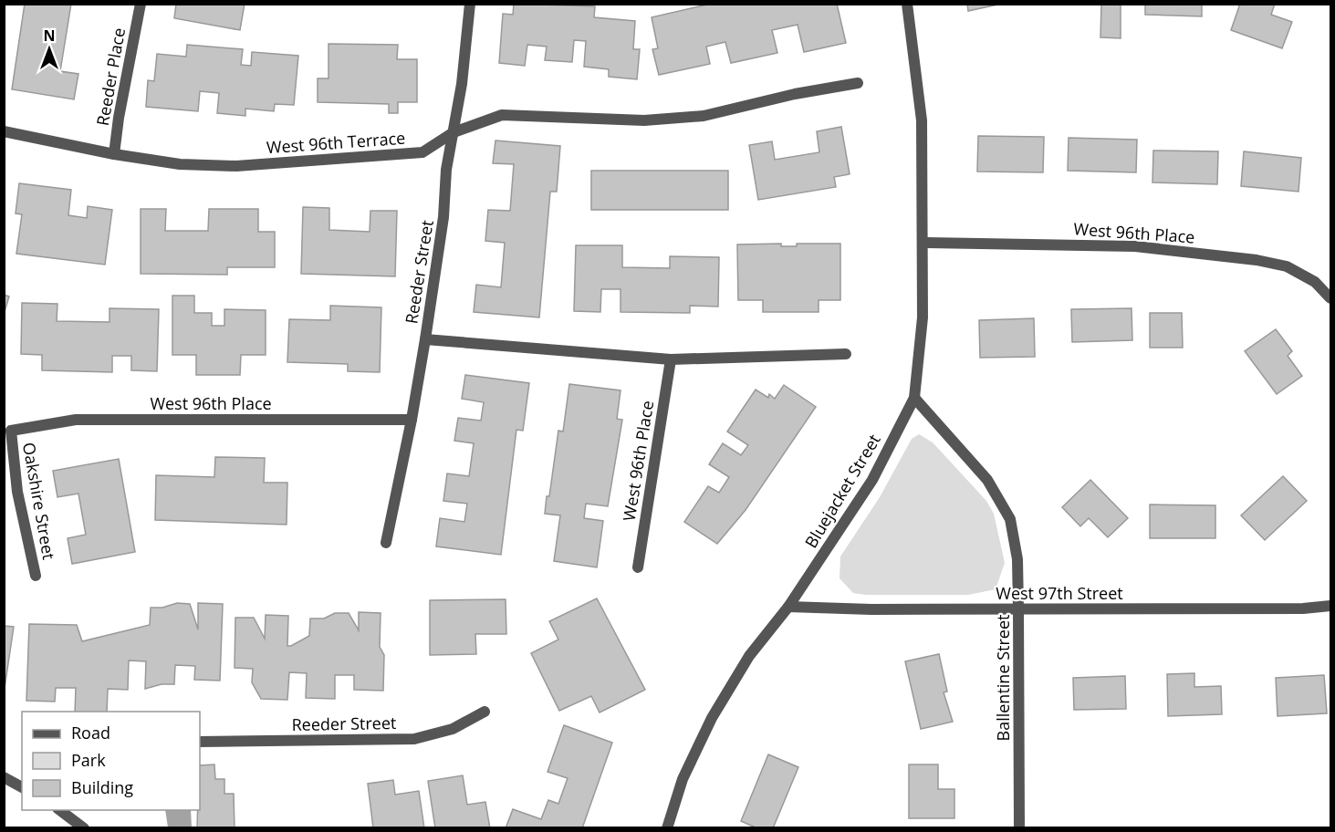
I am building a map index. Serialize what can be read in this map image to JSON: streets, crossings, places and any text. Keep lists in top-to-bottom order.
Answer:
{
  "streets": {
    "street": [
      "Reeder Place",
      "West 96th Terrace",
      "West 96th Place",
      "Reeder Street",
      "Bluejacket Street",
      "Oakshire Street",
      "West 97th Street",
      "Ballentine Street"
    ]
  },
  "crossings": [
    ["Reeder Place", "West 96th Terrace"],
    ["West 96th Terrace", "Reeder Street"],
    ["West 96th Place", "Reeder Street"],
    ["West 96th Place", "Bluejacket Street"],
    ["West 96th Place", "Oakshire Street"],
    ["Bluejacket Street", "West 97th Street"],
    ["Bluejacket Street", "Ballentine Street"],
    ["West 97th Street", "Ballentine Street"]
  ],
  "legend": ["Road", "Park", "Building"],
  "north": "top"
}
